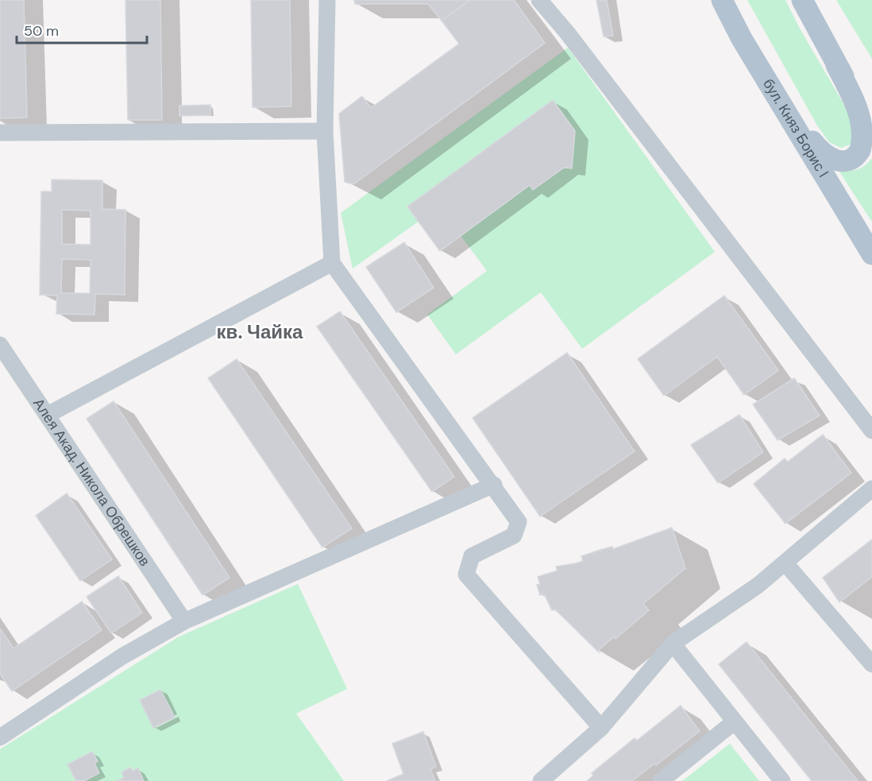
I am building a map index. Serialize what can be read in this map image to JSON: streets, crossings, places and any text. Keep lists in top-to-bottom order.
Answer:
{
  "streets": {
    "main road": ["бул. Княз Борис I"],
    "street": ["Алея Акад. Никола Обрешков"]
  },
  "districts": ["кв. Чайка"],
  "scale_bar": "50 m"
}
